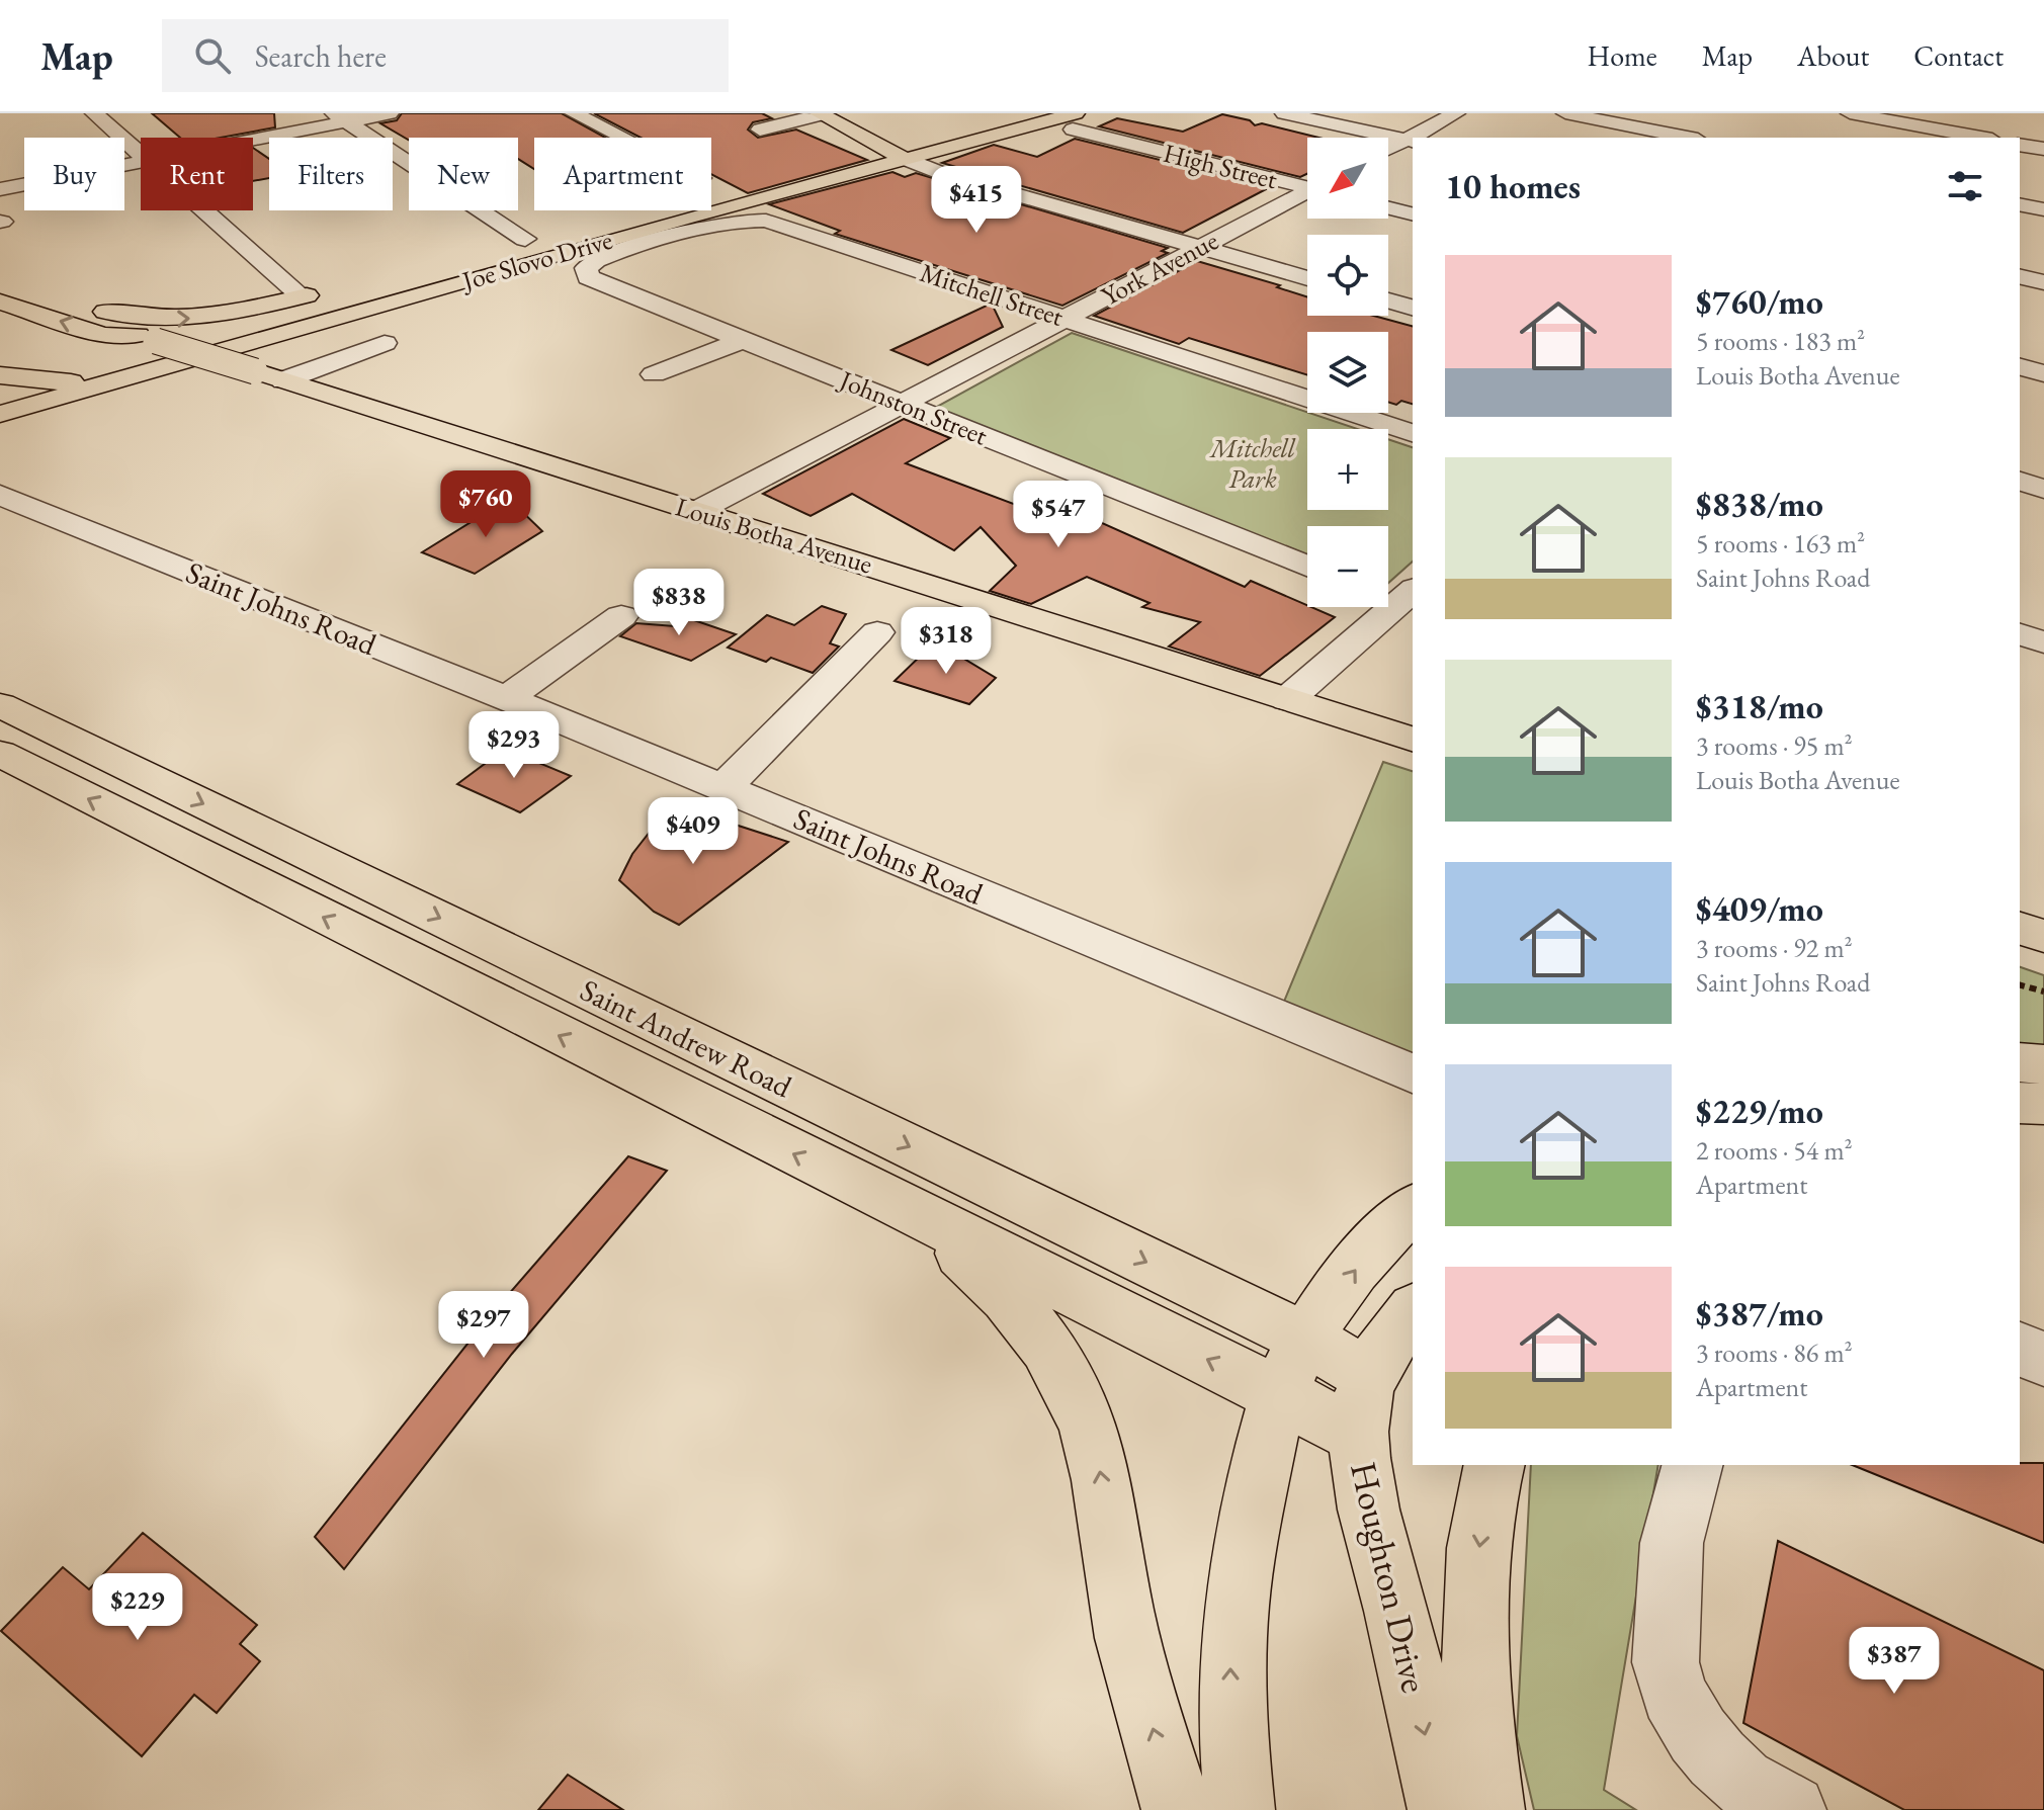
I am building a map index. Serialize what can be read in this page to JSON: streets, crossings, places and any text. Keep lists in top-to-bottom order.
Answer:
{
  "streets": {
    "main road": [
      "Joe Slovo Drive",
      "Louis Botha Avenue",
      "Saint Andrew Road",
      "Houghton Drive"
    ],
    "street": [
      "High Street",
      "York Avenue",
      "Mitchell Street",
      "Johnston Street",
      "Saint Johns Road"
    ]
  },
  "crossings": [
    ["High Street", "Joe Slovo Drive"],
    ["York Avenue", "Mitchell Street"],
    ["York Avenue", "Johnston Street"],
    ["York Avenue", "Louis Botha Avenue"],
    ["Mitchell Street", "Johnston Street"],
    ["Saint Andrew Road", "Houghton Drive"]
  ],
  "parks": ["Mitchell Park"],
  "north": "bottom left",
  "page": {
    "header": "Map",
    "search": "Search here",
    "nav": [
      "Home",
      "Map",
      "About",
      "Contact"
    ],
    "map_buttons": ["+", "−"],
    "chip": [
      "Buy",
      "Rent",
      "Filters",
      "New",
      "Apartment"
    ],
    "heading": "10 homes",
    "price": [
      "$415",
      "$760",
      "$547",
      "$838",
      "$318",
      "$293",
      "$409",
      "$297",
      "$229",
      "$387"
    ],
    "list": [
      {
        "name": "$760/mo",
        "note": "5 rooms · 183 m² · Louis Botha Avenue"
      },
      {
        "name": "$838/mo",
        "note": "5 rooms · 163 m² · Saint Johns Road"
      },
      {
        "name": "$318/mo",
        "note": "3 rooms · 95 m² · Louis Botha Avenue"
      },
      {
        "name": "$409/mo",
        "note": "3 rooms · 92 m² · Saint Johns Road"
      },
      {
        "name": "$229/mo",
        "note": "2 rooms · 54 m² · Apartment"
      },
      {
        "name": "$387/mo",
        "note": "3 rooms · 86 m² · Apartment"
      }
    ]
  }
}
